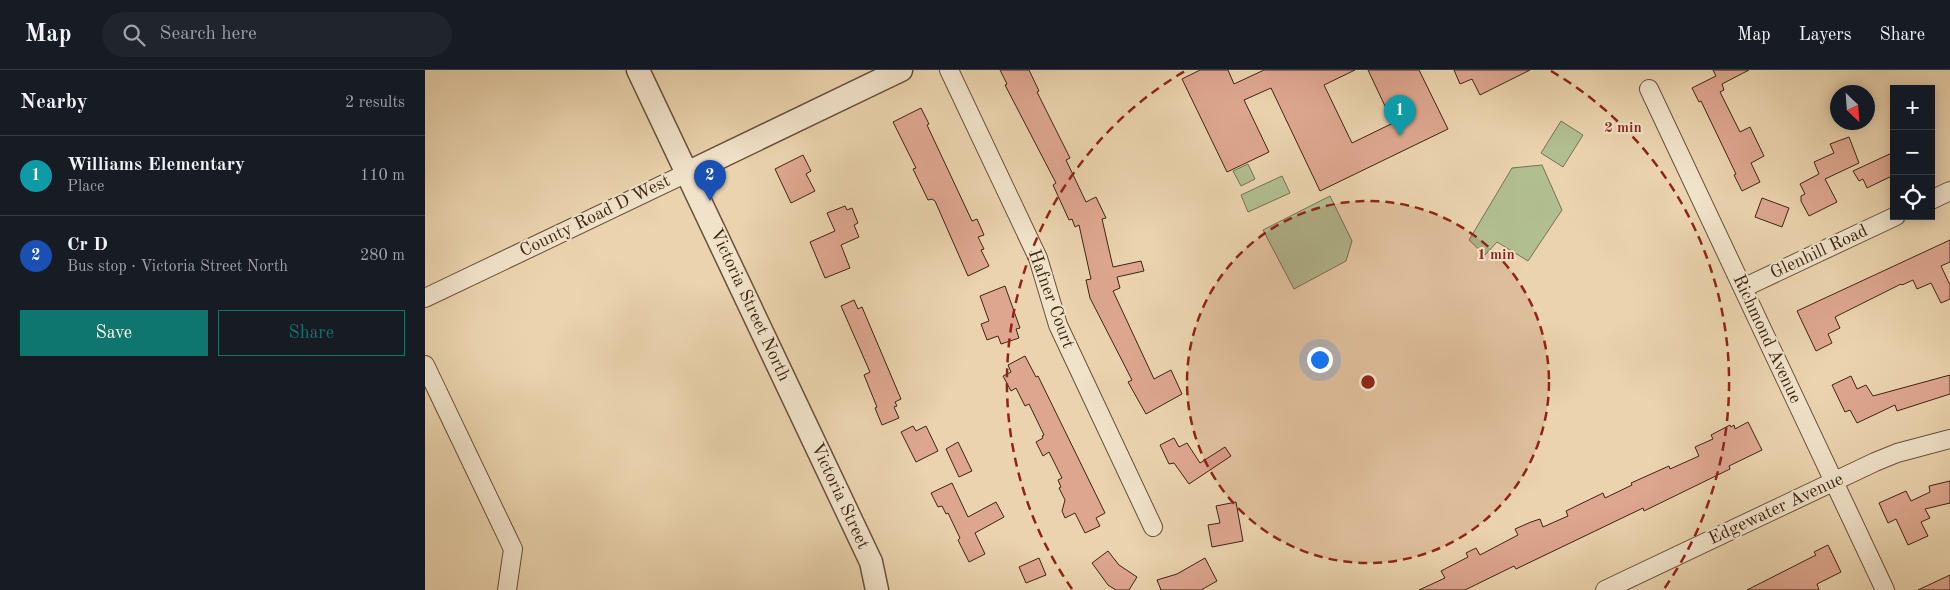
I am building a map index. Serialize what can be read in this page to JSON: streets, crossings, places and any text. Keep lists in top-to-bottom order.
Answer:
{
  "streets": {
    "street": [
      "County Road D West",
      "Glenhill Road",
      "Hafner Court",
      "Victoria Street North",
      "Richmond Avenue",
      "Victoria Street",
      "Edgewater Avenue"
    ]
  },
  "crossings": [
    ["County Road D West", "Victoria Street North"],
    ["Glenhill Road", "Richmond Avenue"],
    ["Victoria Street North", "Victoria Street"],
    ["Richmond Avenue", "Edgewater Avenue"]
  ],
  "north": "bottom right",
  "page": {
    "header": "Map",
    "search": "Search here",
    "nav": ["Map", "Layers", "Share"],
    "heading": ["Nearby", "2 results"],
    "map_buttons": ["+", "−"],
    "pins": ["1", "2"],
    "list": [
      {
        "mark": "1",
        "name": "Williams Elementary",
        "note": "Place",
        "value": "110 m"
      },
      {
        "mark": "2",
        "name": "Cr D",
        "note": "Bus stop · Victoria Street North",
        "value": "280 m"
      }
    ],
    "buttons": ["Save", "Share"]
  },
  "rings": ["2 min", "1 min"]
}
